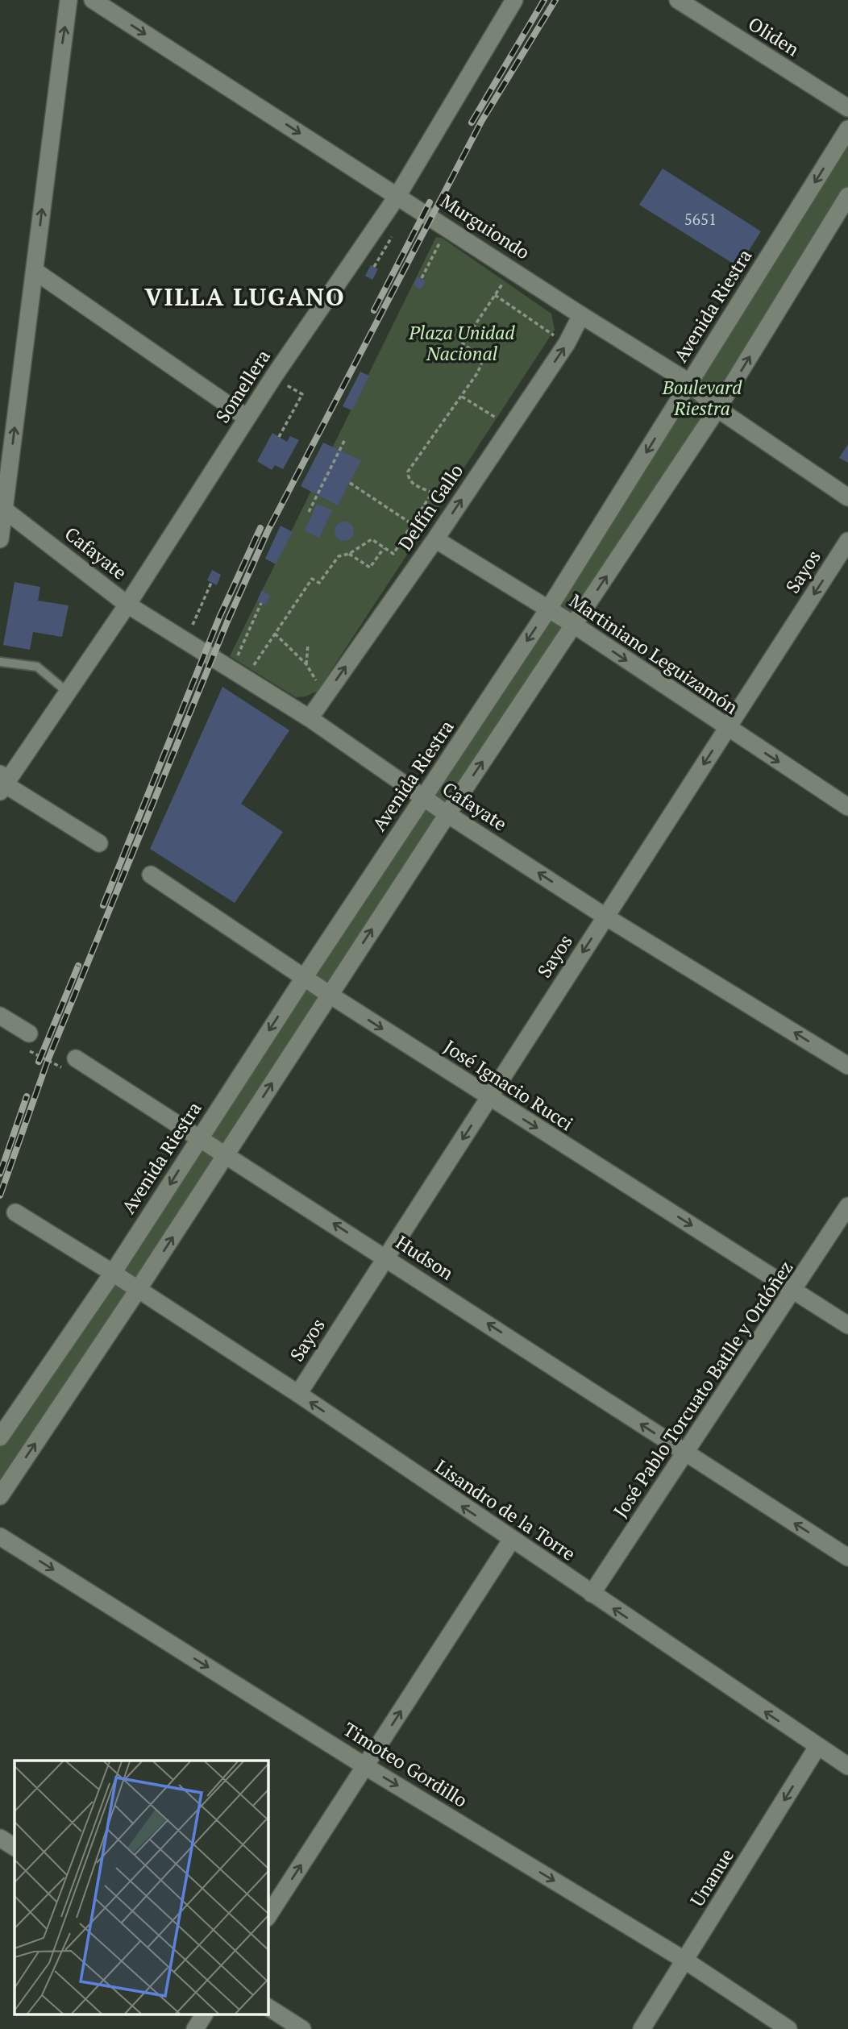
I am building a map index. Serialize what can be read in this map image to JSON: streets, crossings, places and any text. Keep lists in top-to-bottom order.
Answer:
{
  "streets": {
    "street": [
      "Oliden",
      "Murguiondo",
      "Avenida Riestra",
      "Somellera",
      "Delfín Gallo",
      "Cafayate",
      "Sayos",
      "Martiniano Leguizamón",
      "José Ignacio Rucci",
      "Hudson",
      "José Pablo Torcuato Batlle y Ordóñez",
      "Lisandro de la Torre",
      "Timoteo Gordillo",
      "Unanue"
    ]
  },
  "crossings": [
    ["Murguiondo", "Avenida Riestra"],
    ["Murguiondo", "Somellera"],
    ["Murguiondo", "Delfín Gallo"],
    ["Avenida Riestra", "Cafayate"],
    ["Avenida Riestra", "Martiniano Leguizamón"],
    ["Avenida Riestra", "José Ignacio Rucci"],
    ["Avenida Riestra", "Hudson"],
    ["Avenida Riestra", "Lisandro de la Torre"],
    ["Somellera", "Cafayate"],
    ["Delfín Gallo", "Cafayate"],
    ["Delfín Gallo", "Martiniano Leguizamón"],
    ["Cafayate", "Sayos"],
    ["Sayos", "Martiniano Leguizamón"],
    ["Sayos", "José Ignacio Rucci"],
    ["Sayos", "Hudson"],
    ["Sayos", "Lisandro de la Torre"],
    ["José Ignacio Rucci", "José Pablo Torcuato Batlle y Ordóñez"],
    ["Hudson", "José Pablo Torcuato Batlle y Ordóñez"],
    ["José Pablo Torcuato Batlle y Ordóñez", "Lisandro de la Torre"],
    ["Lisandro de la Torre", "Unanue"],
    ["Timoteo Gordillo", "Unanue"]
  ],
  "one_way": [
    "Murguiondo",
    "Delfín Gallo",
    "Cafayate",
    "Sayos",
    "Martiniano Leguizamón",
    "José Ignacio Rucci",
    "Hudson",
    "Lisandro de la Torre",
    "Timoteo Gordillo",
    "Unanue"
  ],
  "districts": ["VILLA LUGANO"],
  "parks": ["Plaza Unidad Nacional", "Boulevard Riestra"],
  "house_numbers": ["5651"]
}
